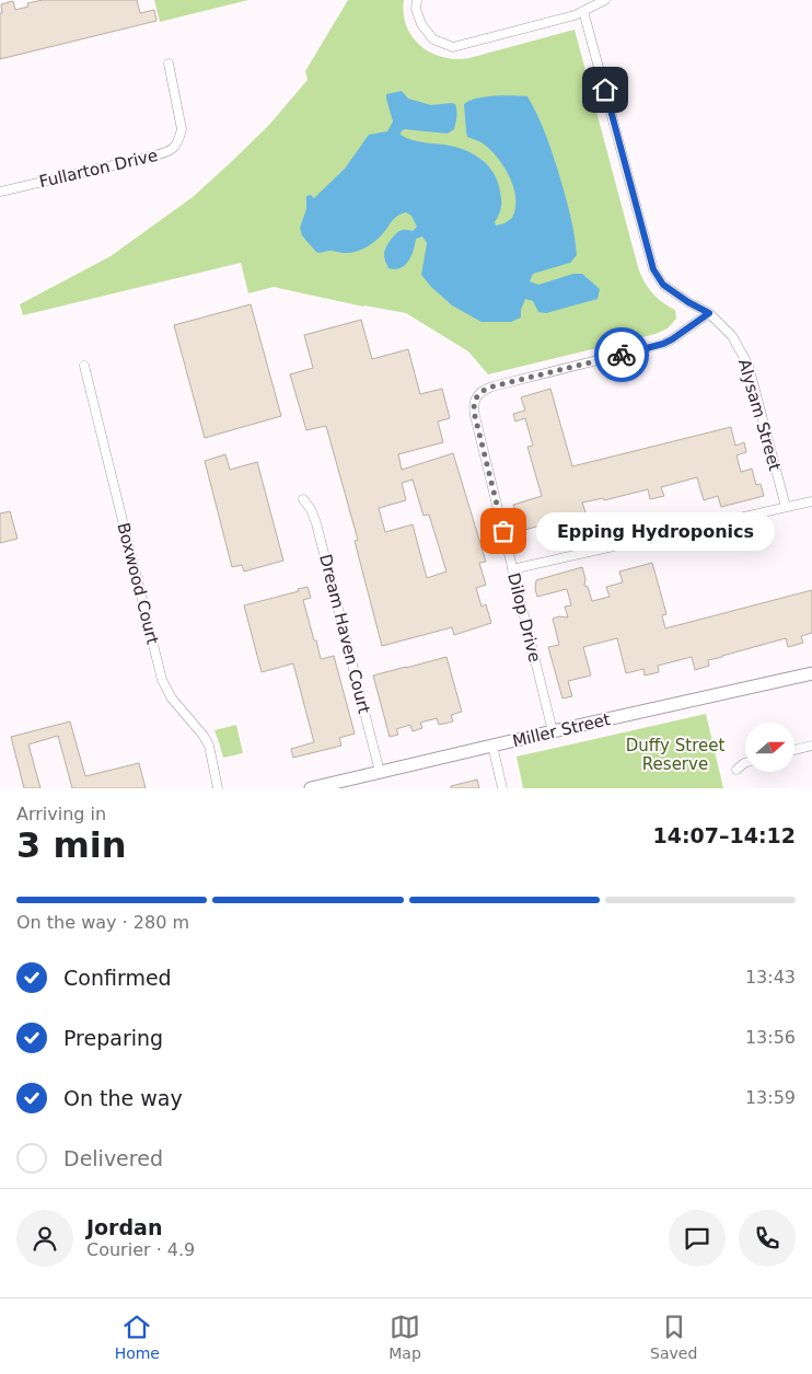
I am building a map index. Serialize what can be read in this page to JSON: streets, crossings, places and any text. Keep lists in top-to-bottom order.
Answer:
{
  "streets": {
    "street": [
      "Fullarton Drive",
      "Alysam Street",
      "Boxwood Court",
      "Dilop Drive",
      "Dream Haven Court",
      "Miller Street"
    ]
  },
  "crossings": [
    ["Alysam Street", "Dilop Drive"],
    ["Dilop Drive", "Miller Street"],
    ["Dream Haven Court", "Miller Street"]
  ],
  "parks": ["Duffy Street Reserve"],
  "places": ["Epping Hydroponics"],
  "north": "right",
  "page": {
    "bubble": "Epping Hydroponics",
    "heading": ["3 min", "Arriving in", "14:07–14:12"],
    "panel": ["Jordan", "Courier · 4.9"],
    "bar": "On the way · 280 m",
    "list": [
      ["Confirmed", "13:43"],
      ["Preparing", "13:56"],
      ["On the way", "13:59"],
      "Delivered"
    ],
    "tabs": ["Home", "Map", "Saved"]
  }
}
